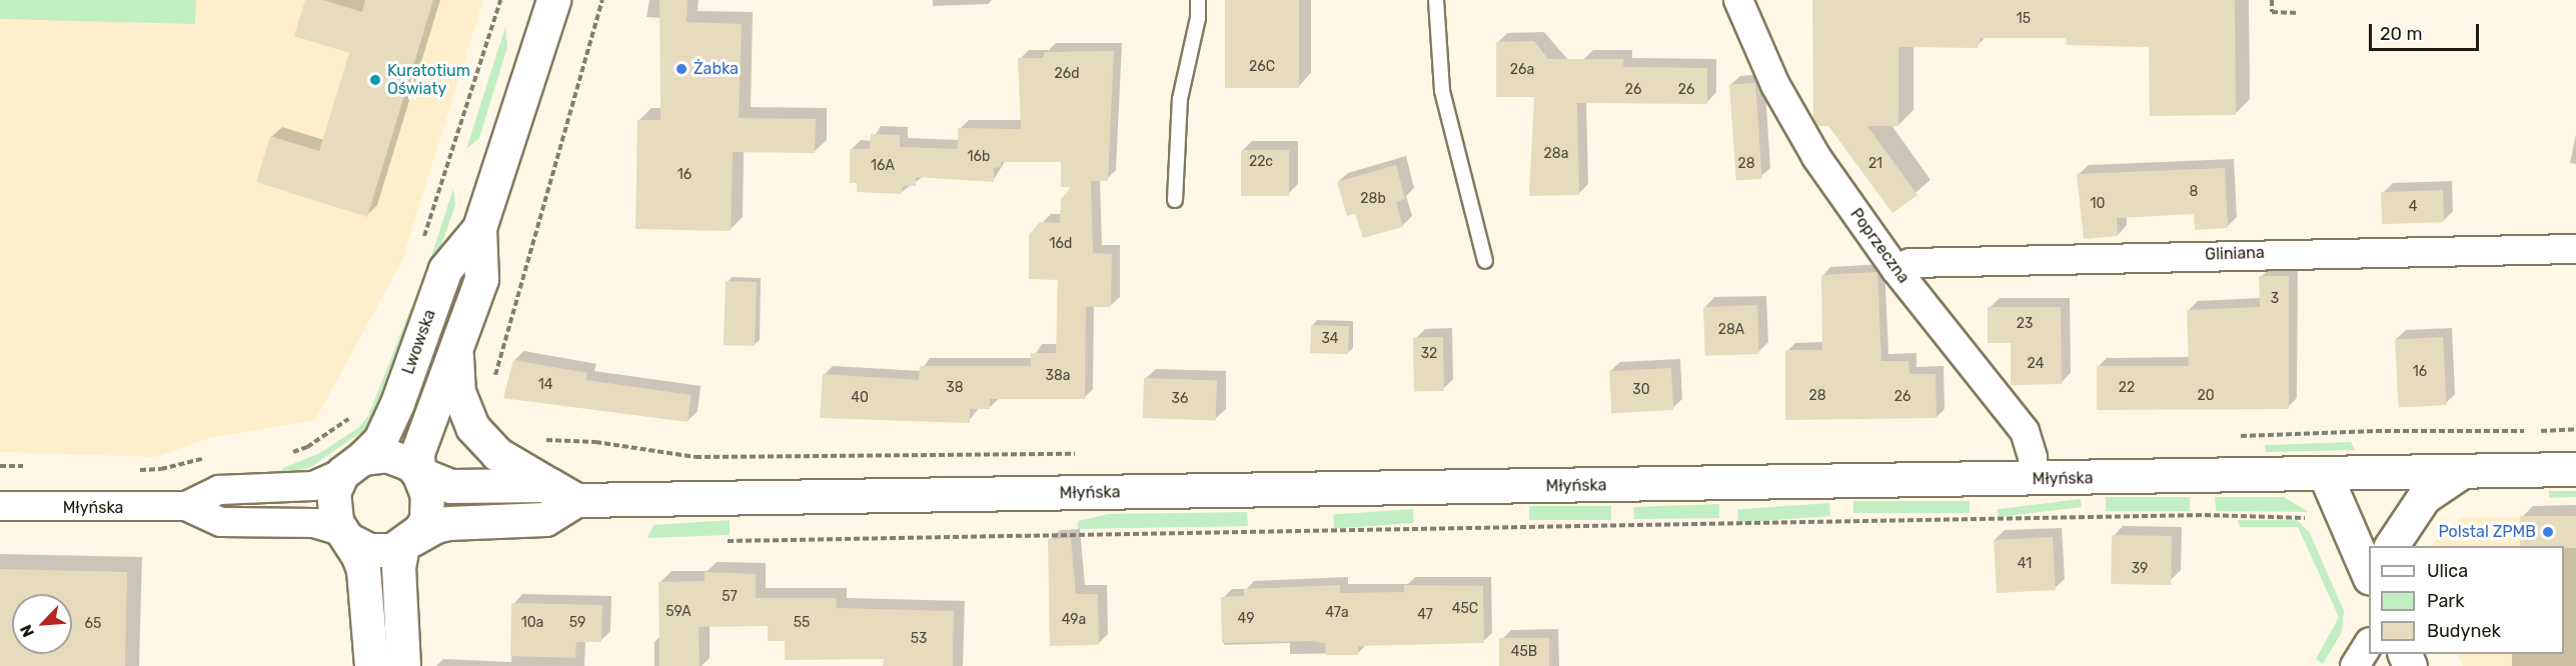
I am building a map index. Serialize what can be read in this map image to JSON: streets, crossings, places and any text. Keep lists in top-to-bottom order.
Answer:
{
  "streets": {
    "street": [
      "Poprzeczna",
      "Gliniana",
      "Lwowska",
      "Młyńska"
    ]
  },
  "crossings": [
    ["Poprzeczna", "Gliniana"],
    ["Poprzeczna", "Młyńska"],
    ["Lwowska", "Młyńska"]
  ],
  "places": ["Żabka", "Kuratotium Oświaty", "Polstal ZPMB"],
  "house_numbers": [
    "15",
    "26C",
    "26a",
    "26d",
    "26",
    "26",
    "28a",
    "16b",
    "22c",
    "28",
    "21",
    "16A",
    "16",
    "8",
    "28b",
    "10",
    "4",
    "16d",
    "3",
    "23",
    "28A",
    "34",
    "32",
    "24",
    "16",
    "38a",
    "14",
    "38",
    "22",
    "30",
    "28",
    "20",
    "26",
    "40",
    "36",
    "41",
    "39",
    "57",
    "45C",
    "59A",
    "47a",
    "47",
    "49",
    "49a",
    "10a",
    "59",
    "55",
    "65",
    "53",
    "45B"
  ],
  "legend": ["Ulica", "Park", "Budynek"],
  "scale_bar": "20 m",
  "north": "bottom left"
}
